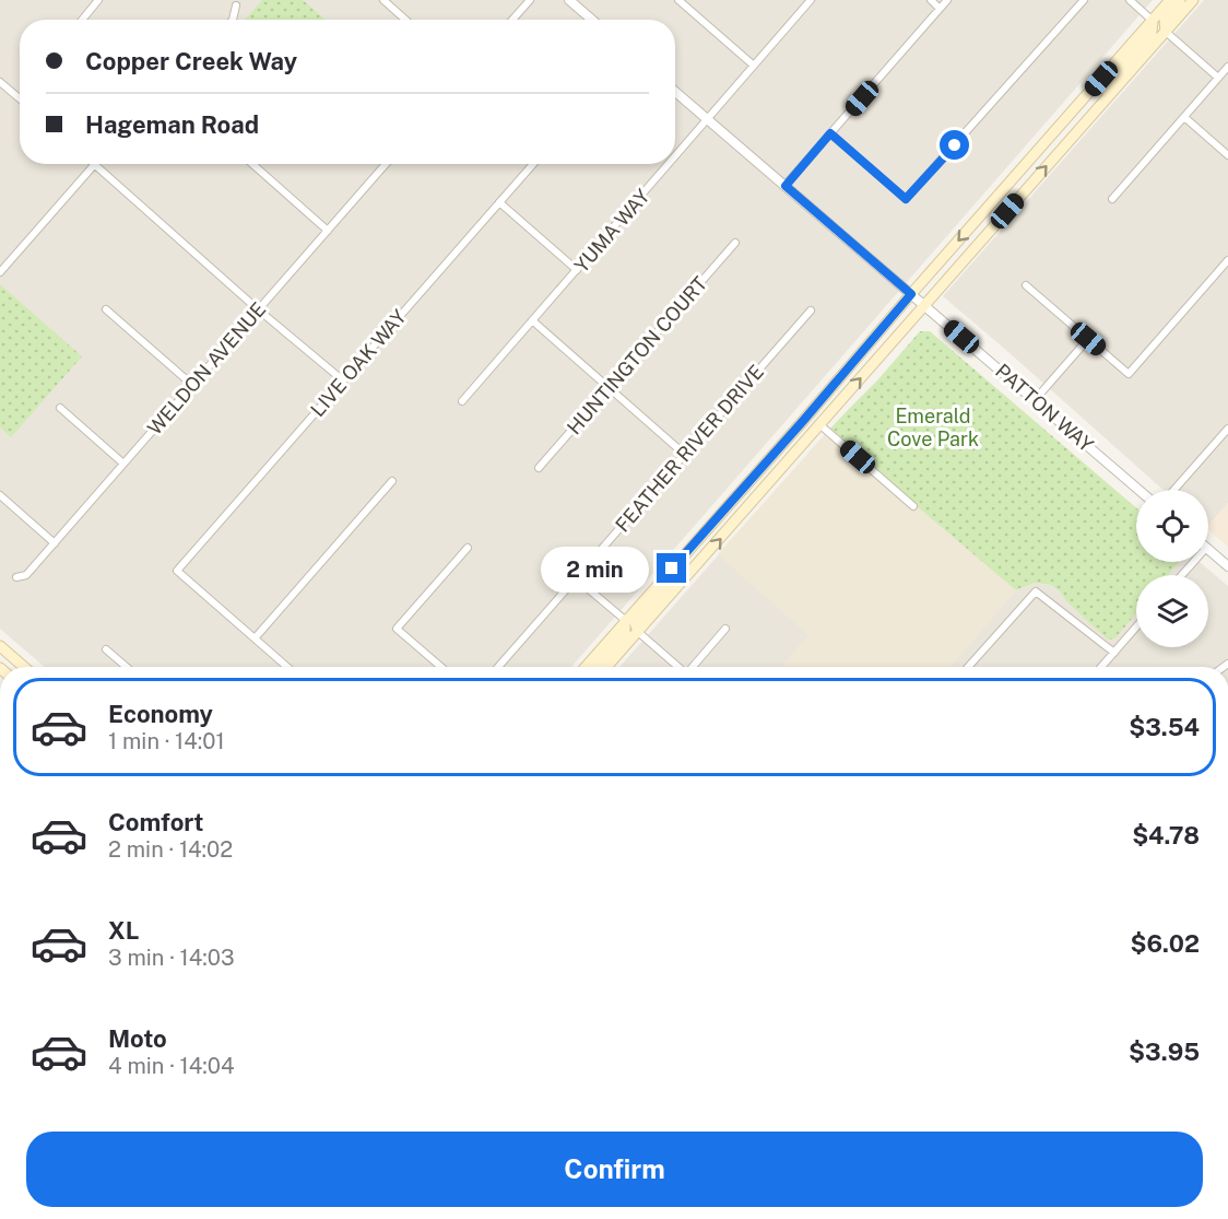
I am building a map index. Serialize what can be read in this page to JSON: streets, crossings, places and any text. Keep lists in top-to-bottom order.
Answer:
{
  "streets": {
    "street": [
      "YUMA WAY",
      "HUNTINGTON COURT",
      "LIVE OAK WAY",
      "WELDON AVENUE",
      "PATTON WAY",
      "FEATHER RIVER DRIVE"
    ]
  },
  "crossings": [
    ["YUMA WAY", "PATTON WAY"]
  ],
  "parks": ["Emerald Cove Park"],
  "page": {
    "banner": ["Copper Creek Way", "Hageman Road"],
    "bubble": "2 min",
    "list": [
      {
        "name": "Economy",
        "note": "1 min · 14:01",
        "value": "$3.54"
      },
      {
        "name": "Comfort",
        "note": "2 min · 14:02",
        "value": "$4.78"
      },
      {
        "name": "XL",
        "note": "3 min · 14:03",
        "value": "$6.02"
      },
      {
        "name": "Moto",
        "note": "4 min · 14:04",
        "value": "$3.95"
      }
    ],
    "buttons": "Confirm"
  }
}
